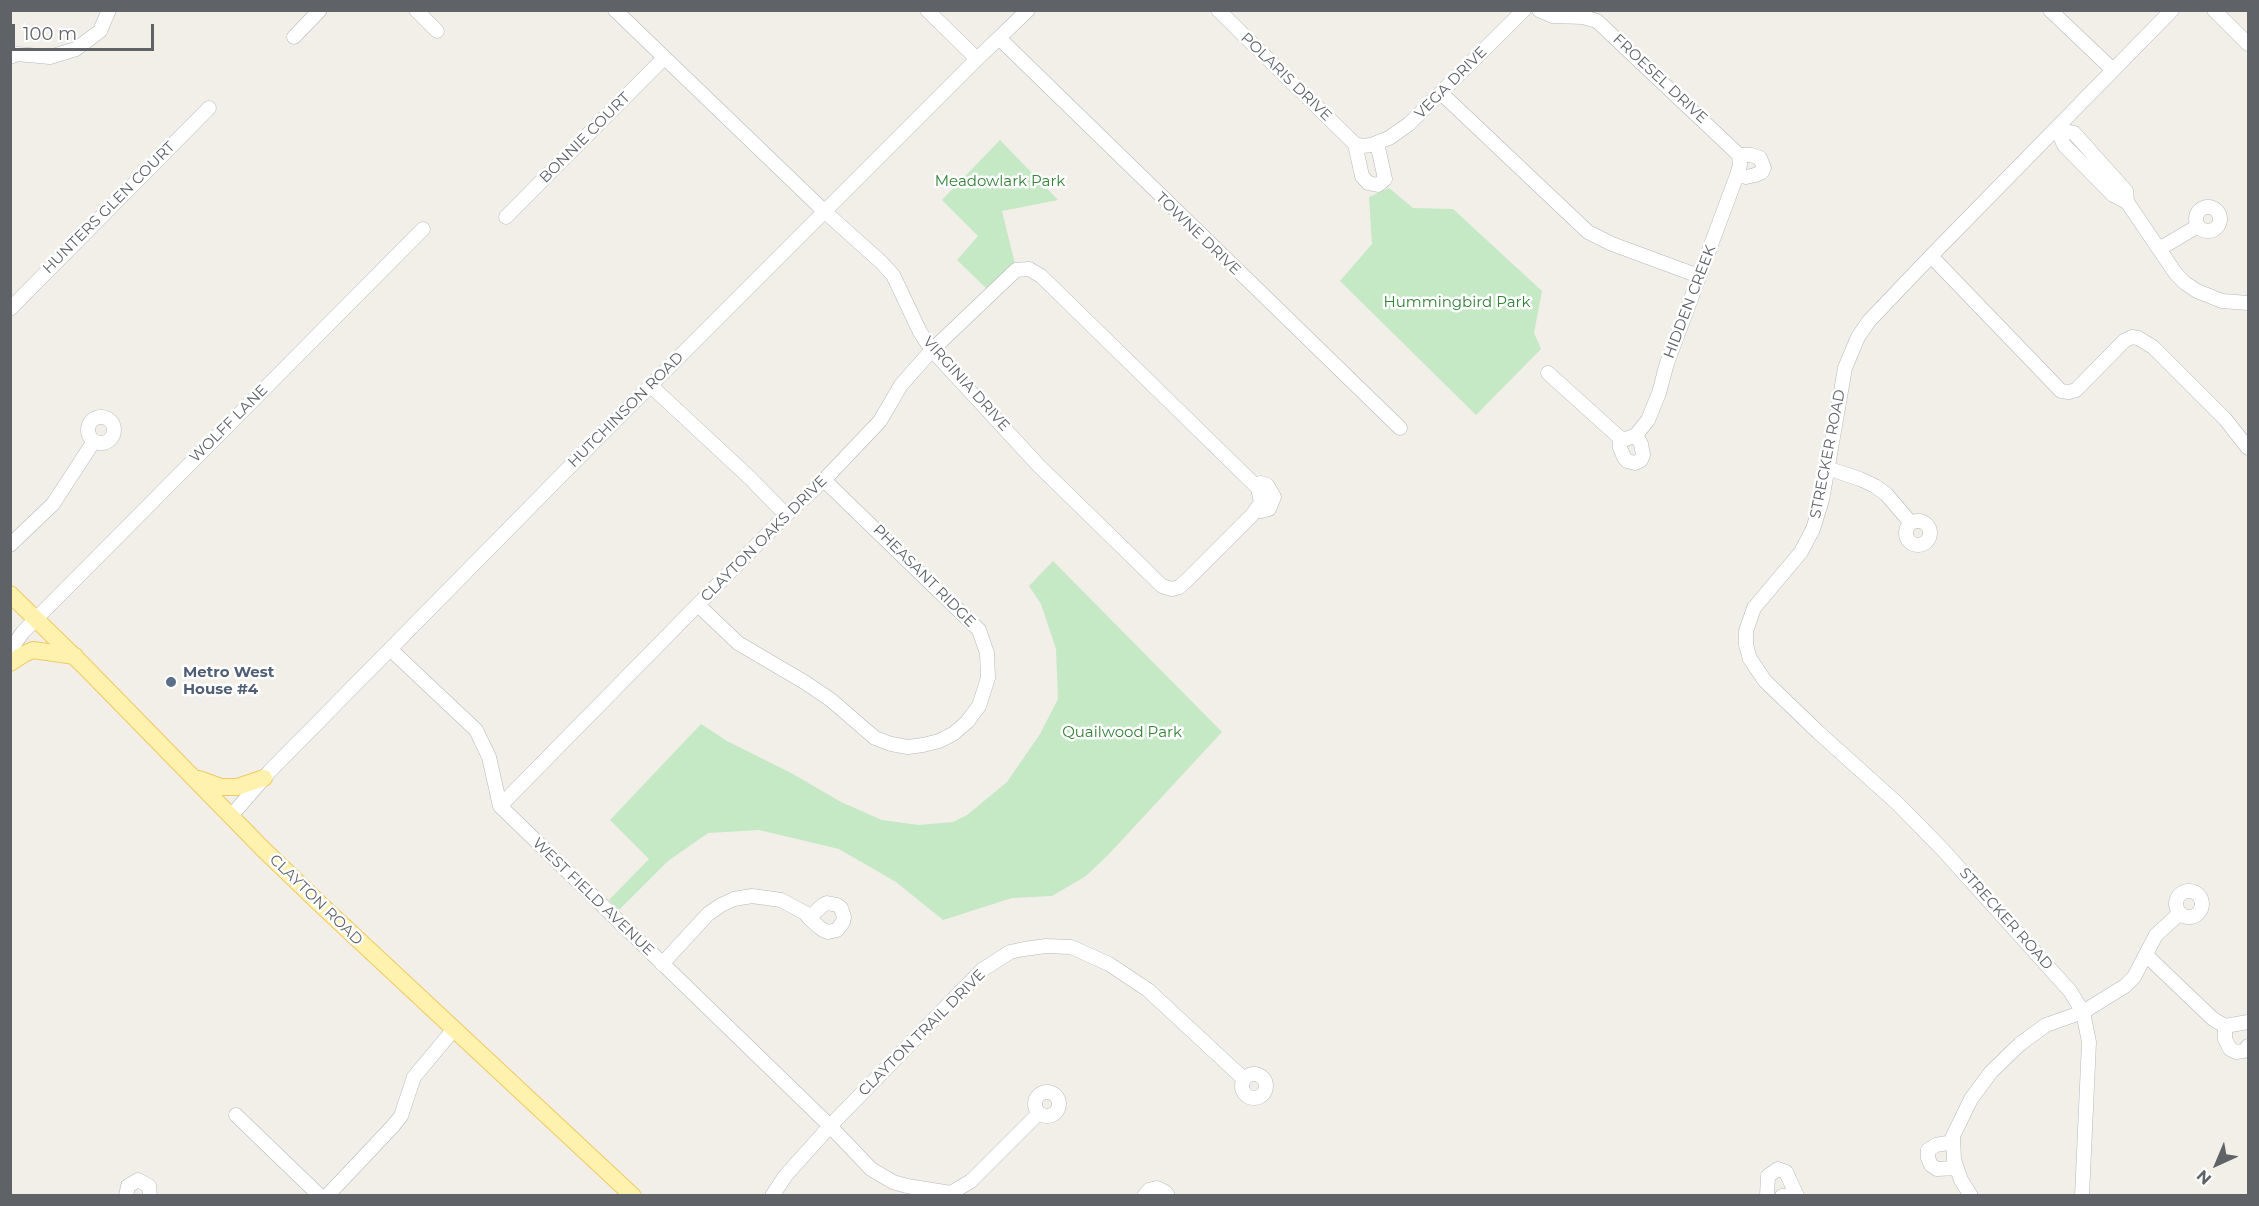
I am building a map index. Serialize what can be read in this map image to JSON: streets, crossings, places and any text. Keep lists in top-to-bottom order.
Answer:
{
  "streets": {
    "main road": ["CLAYTON ROAD"],
    "street": [
      "POLARIS DRIVE",
      "FROESEL DRIVE",
      "VEGA DRIVE",
      "BONNIE COURT",
      "HUNTERS GLEN COURT",
      "TOWNE DRIVE",
      "HIDDEN CREEK",
      "VIRGINIA DRIVE",
      "HUTCHINSON ROAD",
      "WOLFF LANE",
      "STRECKER ROAD",
      "CLAYTON OAKS DRIVE",
      "PHEASANT RIDGE",
      "WEST FIELD AVENUE",
      "CLAYTON TRAIL DRIVE"
    ]
  },
  "crossings": [
    ["FROESEL DRIVE", "HIDDEN CREEK"],
    ["BONNIE COURT", "VIRGINIA DRIVE"],
    ["TOWNE DRIVE", "HUTCHINSON ROAD"],
    ["VIRGINIA DRIVE", "HUTCHINSON ROAD"],
    ["VIRGINIA DRIVE", "CLAYTON OAKS DRIVE"],
    ["HUTCHINSON ROAD", "CLAYTON ROAD"],
    ["WOLFF LANE", "CLAYTON ROAD"],
    ["CLAYTON OAKS DRIVE", "PHEASANT RIDGE"],
    ["CLAYTON OAKS DRIVE", "WEST FIELD AVENUE"],
    ["WEST FIELD AVENUE", "CLAYTON TRAIL DRIVE"]
  ],
  "parks": ["Meadowlark Park", "Hummingbird Park", "Quailwood Park"],
  "places": ["Metro West House #4"],
  "scale_bar": "100 m",
  "north": "bottom left"
}
